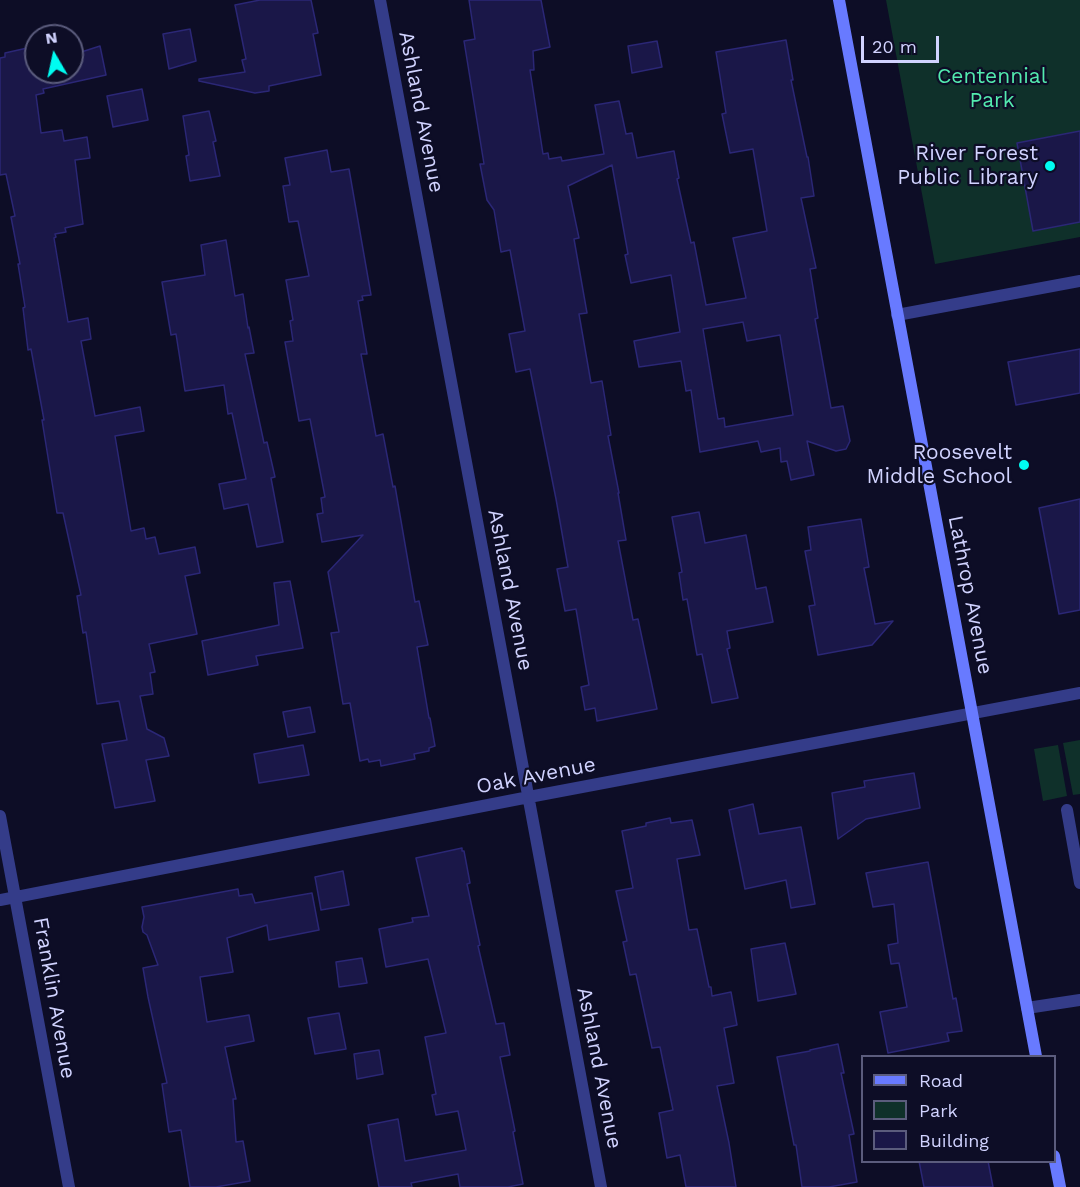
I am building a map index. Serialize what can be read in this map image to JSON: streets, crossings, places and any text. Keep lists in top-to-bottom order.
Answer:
{
  "streets": {
    "street": [
      "Ashland Avenue",
      "Lathrop Avenue",
      "Oak Avenue",
      "Franklin Avenue"
    ]
  },
  "crossings": [
    ["Ashland Avenue", "Oak Avenue"],
    ["Lathrop Avenue", "Oak Avenue"],
    ["Oak Avenue", "Franklin Avenue"]
  ],
  "parks": ["Centennial Park"],
  "places": ["River Forest Public Library", "Roosevelt Middle School"],
  "legend": ["Road", "Park", "Building"],
  "scale_bar": "20 m",
  "north": "top"
}
